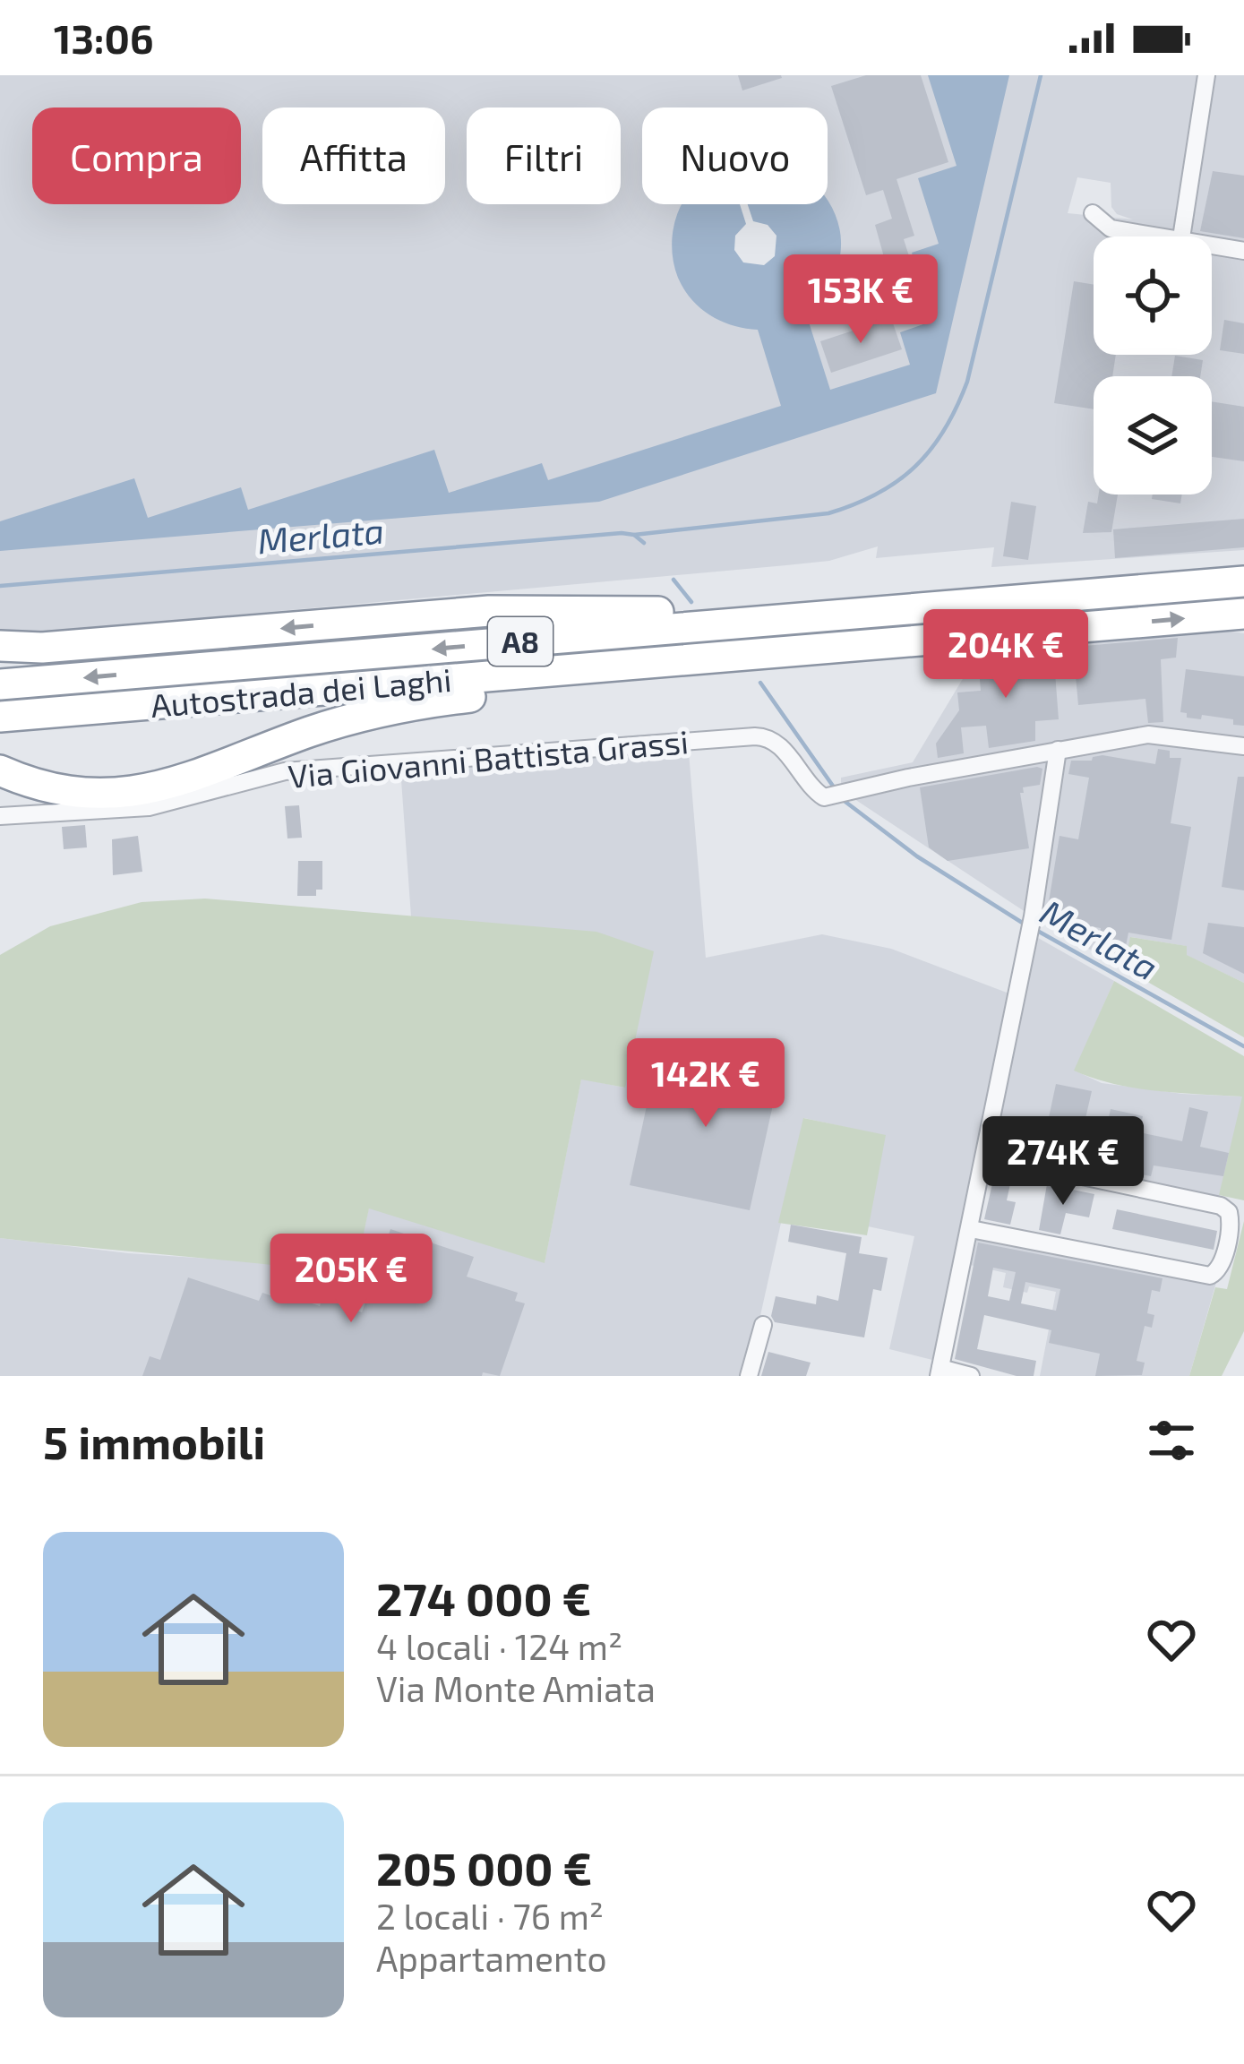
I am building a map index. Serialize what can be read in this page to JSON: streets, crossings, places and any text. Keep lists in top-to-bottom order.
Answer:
{
  "streets": {
    "highway": ["A8", "Autostrada dei Laghi"],
    "street": ["Via Giovanni Battista Grassi"]
  },
  "water": ["Merlata"],
  "page": {
    "status": "13:06",
    "chip": [
      "Compra",
      "Affitta",
      "Filtri",
      "Nuovo"
    ],
    "price": [
      "153K €",
      "204K €",
      "142K €",
      "274K €",
      "205K €"
    ],
    "heading": "5 immobili",
    "list": [
      {
        "name": "274 000 €",
        "note": "4 locali · 124 m² · Via Monte Amiata"
      },
      {
        "name": "205 000 €",
        "note": "2 locali · 76 m² · Appartamento"
      }
    ]
  }
}
